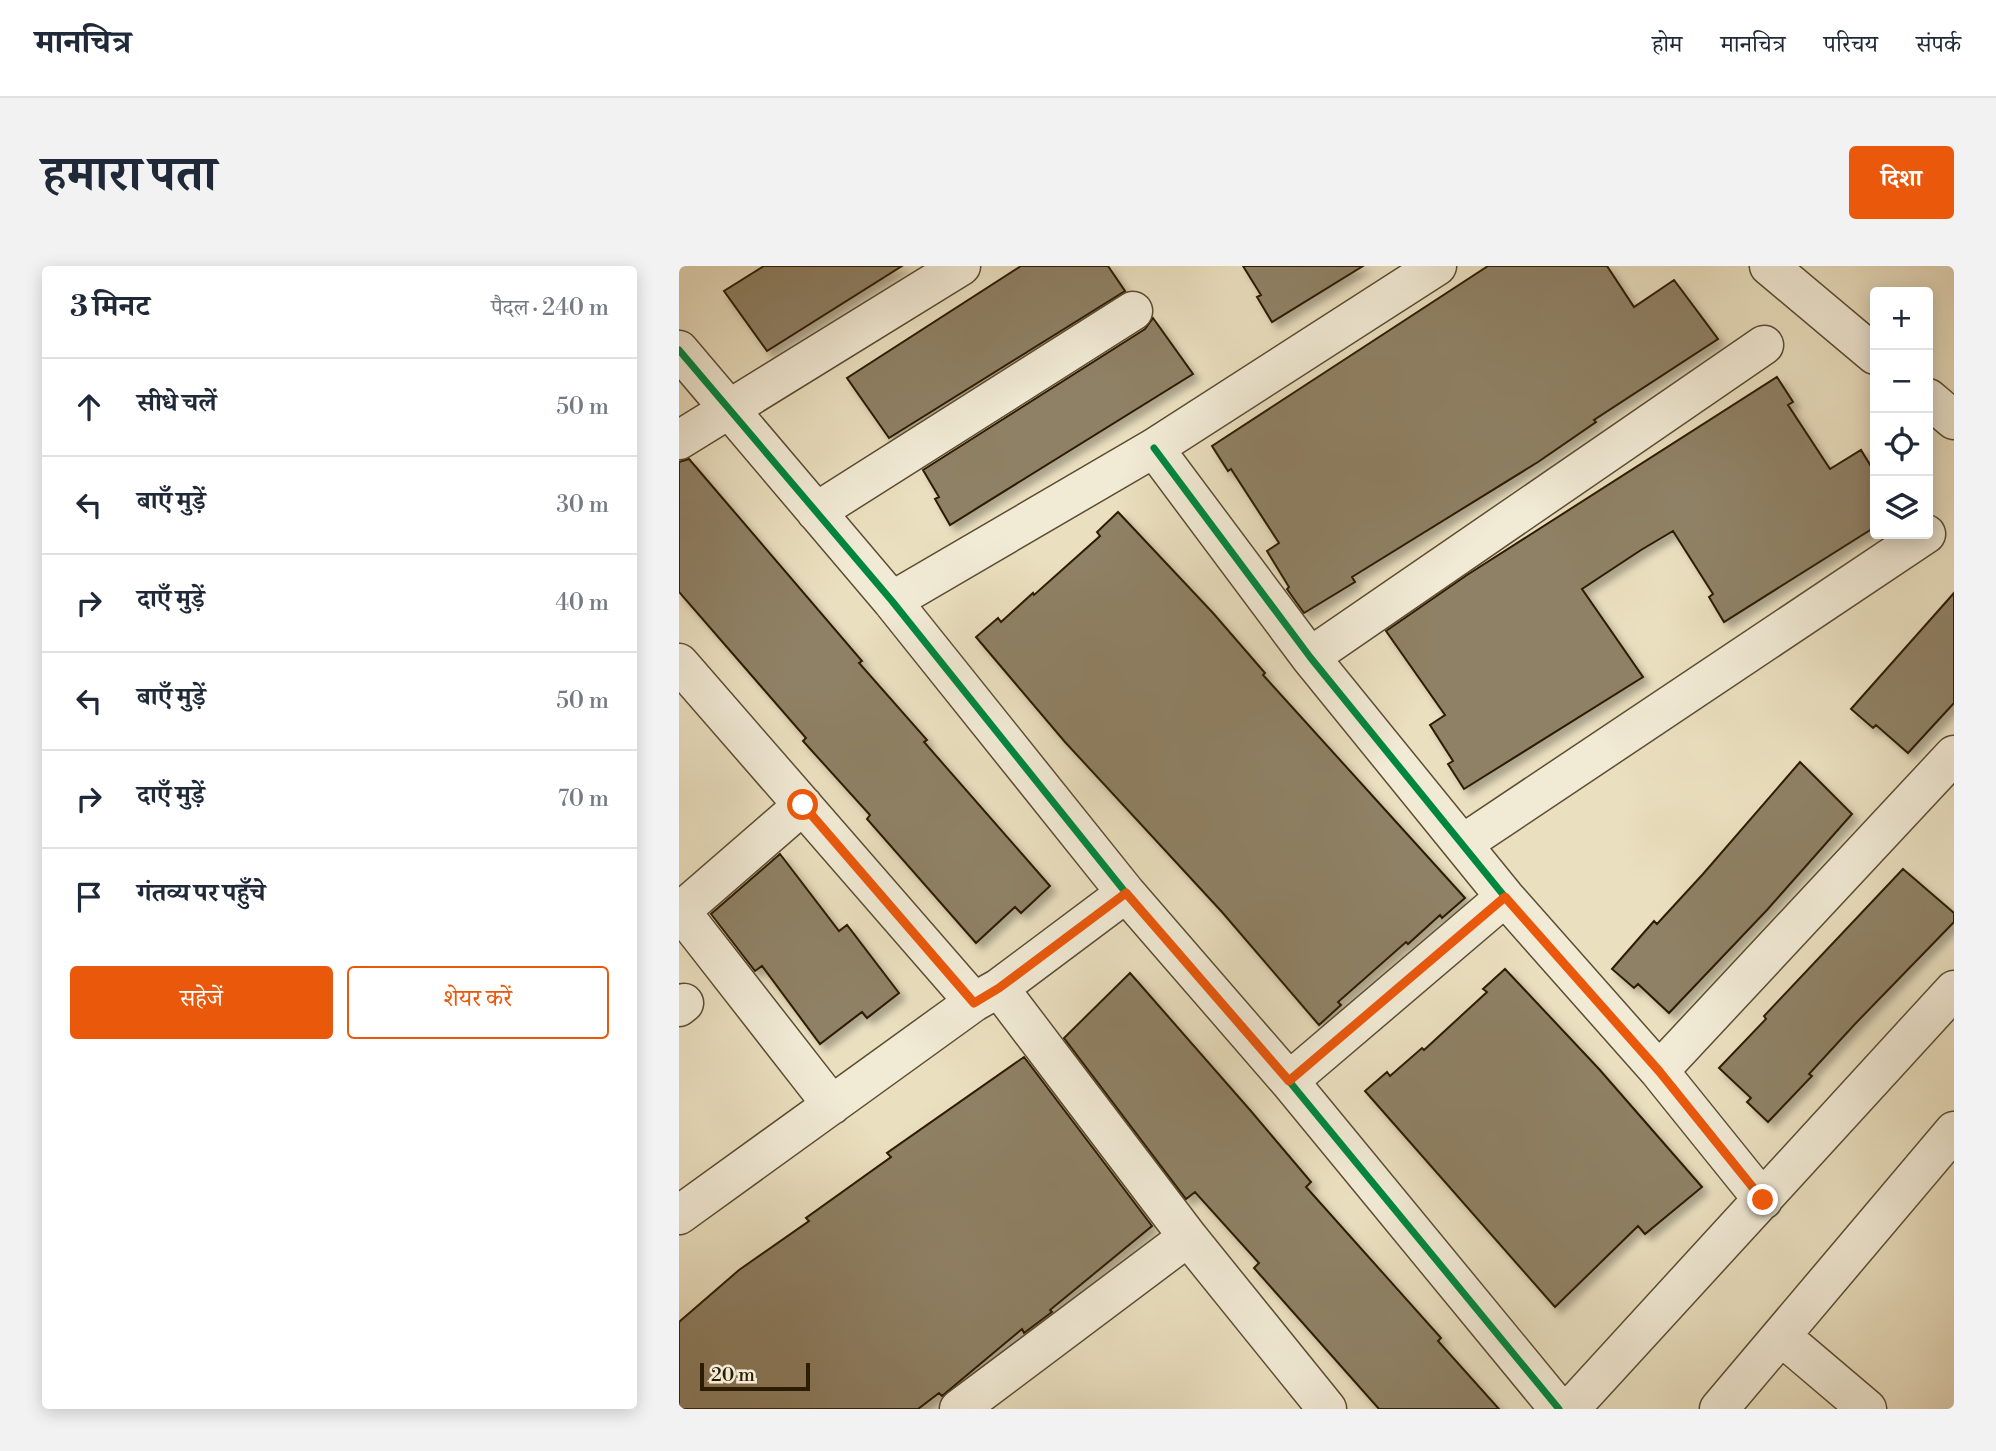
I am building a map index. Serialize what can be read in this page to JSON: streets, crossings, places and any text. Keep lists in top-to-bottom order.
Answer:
{
  "scale_bar": "20 m",
  "page": {
    "header": "मानचित्र",
    "nav": [
      "होम",
      "मानचित्र",
      "परिचय",
      "संपर्क"
    ],
    "title": "हमारा पता",
    "buttons": [
      "दिशा",
      ["सहेजें", "शेयर करें"]
    ],
    "heading": ["3 मिनट", "पैदल · 240 m"],
    "map_buttons": ["+", "−"],
    "list": [
      ["सीधे चलें", "50 m"],
      ["बाएँ मुड़ें", "30 m"],
      ["दाएँ मुड़ें", "40 m"],
      ["बाएँ मुड़ें", "50 m"],
      ["दाएँ मुड़ें", "70 m"],
      "गंतव्य पर पहुँचे"
    ],
    "scale": "20 m"
  }
}
